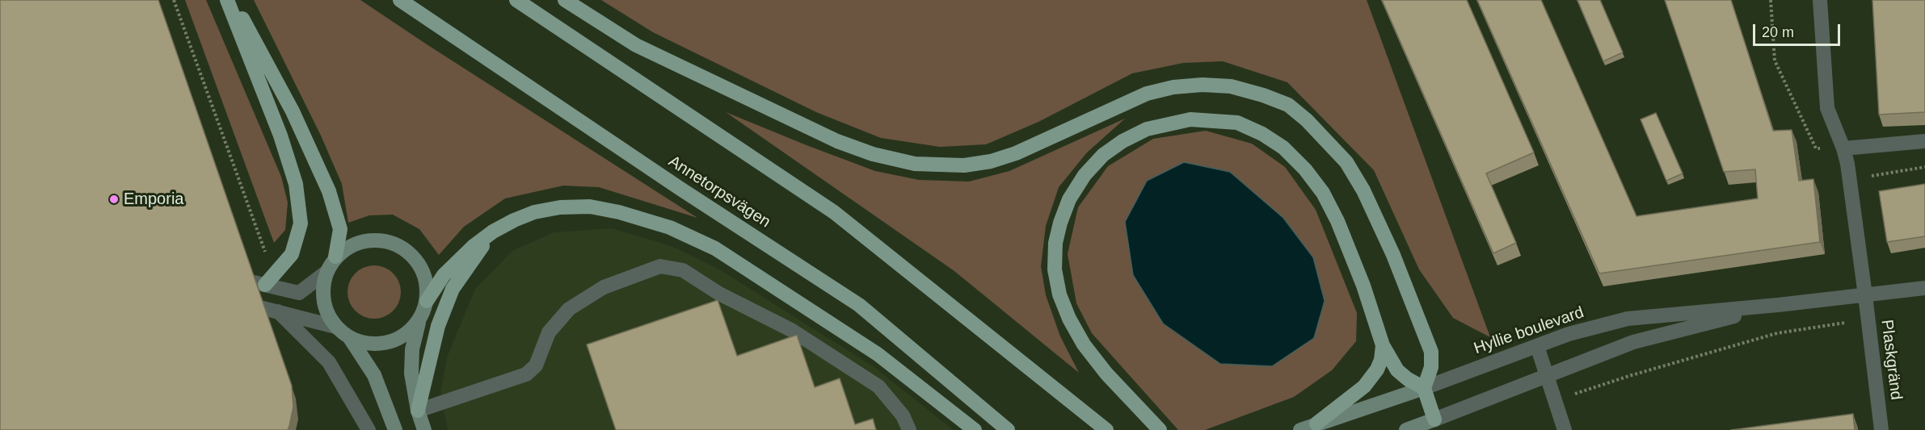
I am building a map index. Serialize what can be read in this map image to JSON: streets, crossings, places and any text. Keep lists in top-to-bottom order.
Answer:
{
  "streets": {
    "main road": ["Annetorpsvägen"],
    "street": ["Hyllie boulevard", "Plaskgränd"]
  },
  "crossings": [
    ["Hyllie boulevard", "Plaskgränd"]
  ],
  "places": ["Emporia"],
  "scale_bar": "20 m"
}
